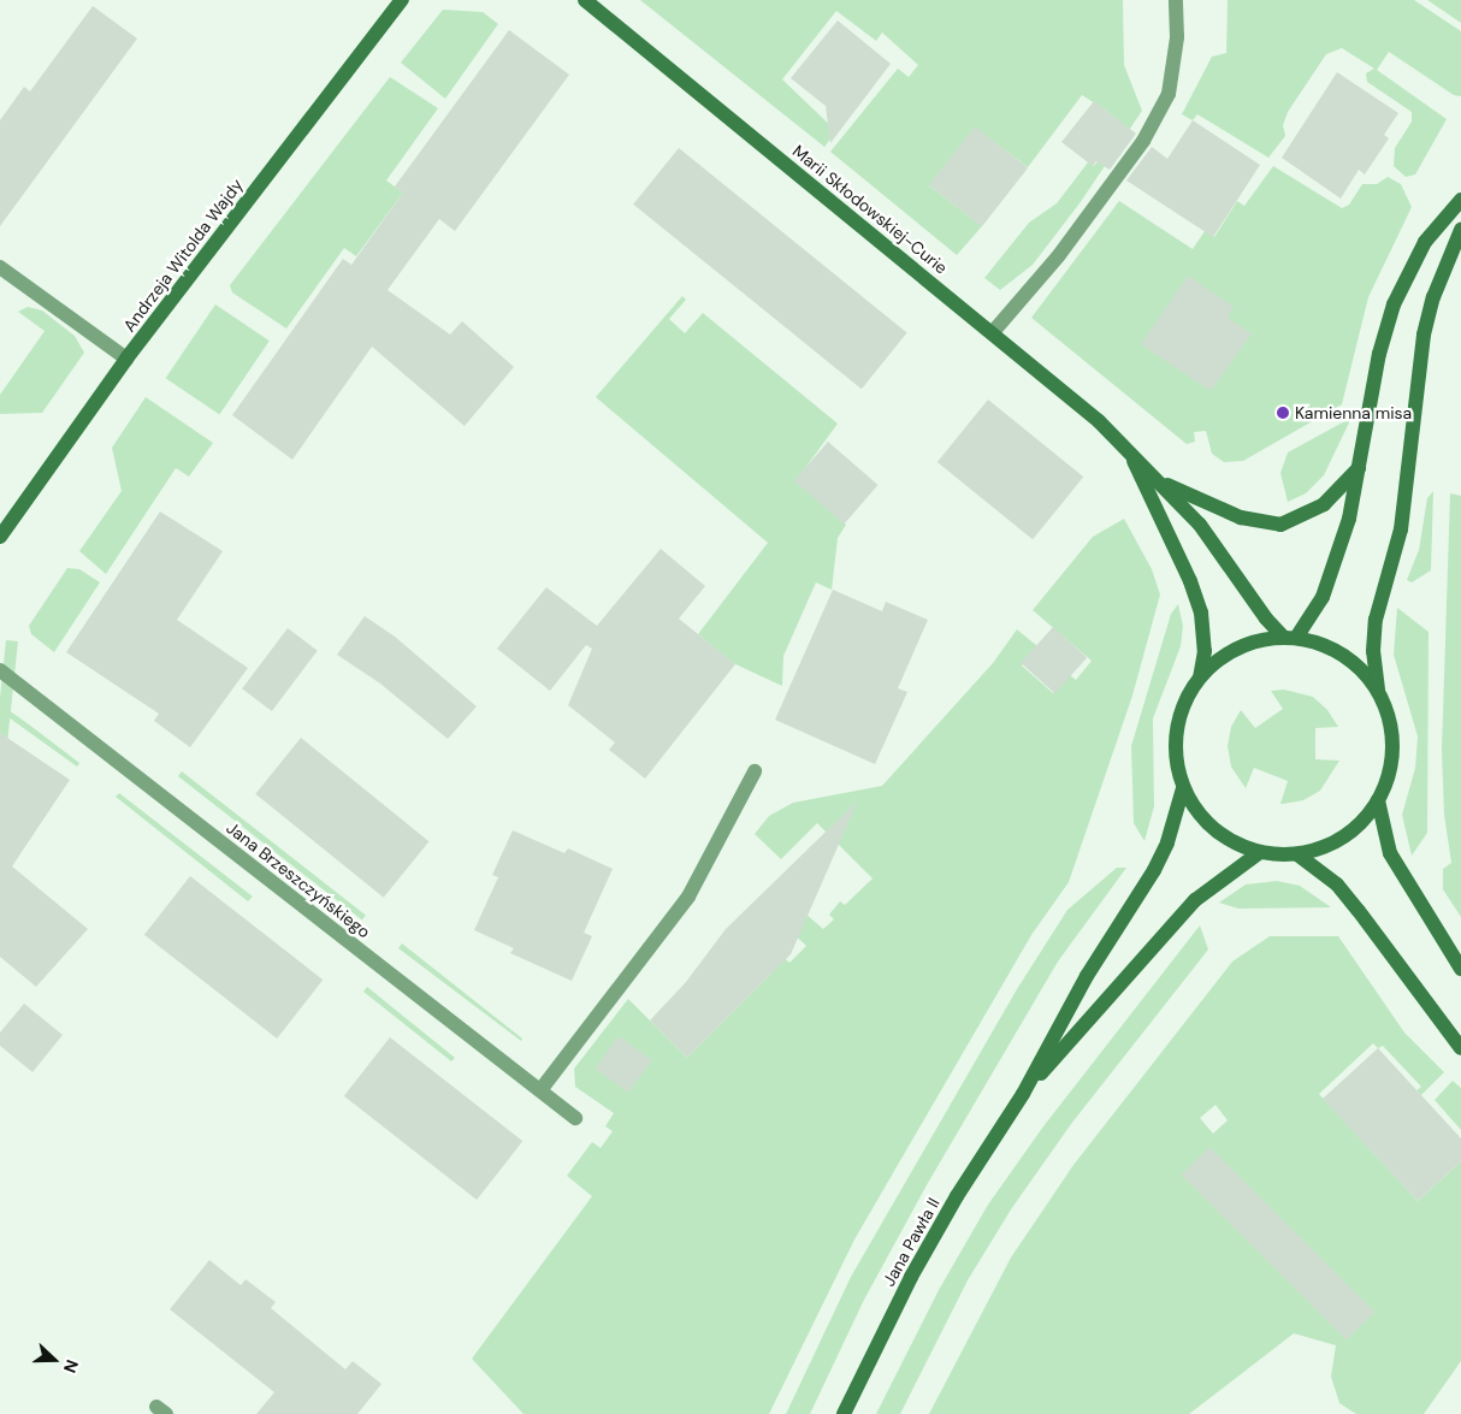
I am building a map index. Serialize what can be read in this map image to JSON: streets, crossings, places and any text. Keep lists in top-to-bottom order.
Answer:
{
  "streets": {
    "main road": ["Marii Skłodowskiej-Curie", "Andrzeja Witolda Wajdy", "Jana Pawła II"],
    "street": ["Jana Brzeszczyńskiego"]
  },
  "places": ["Kamienna misa"],
  "north": "right"
}
